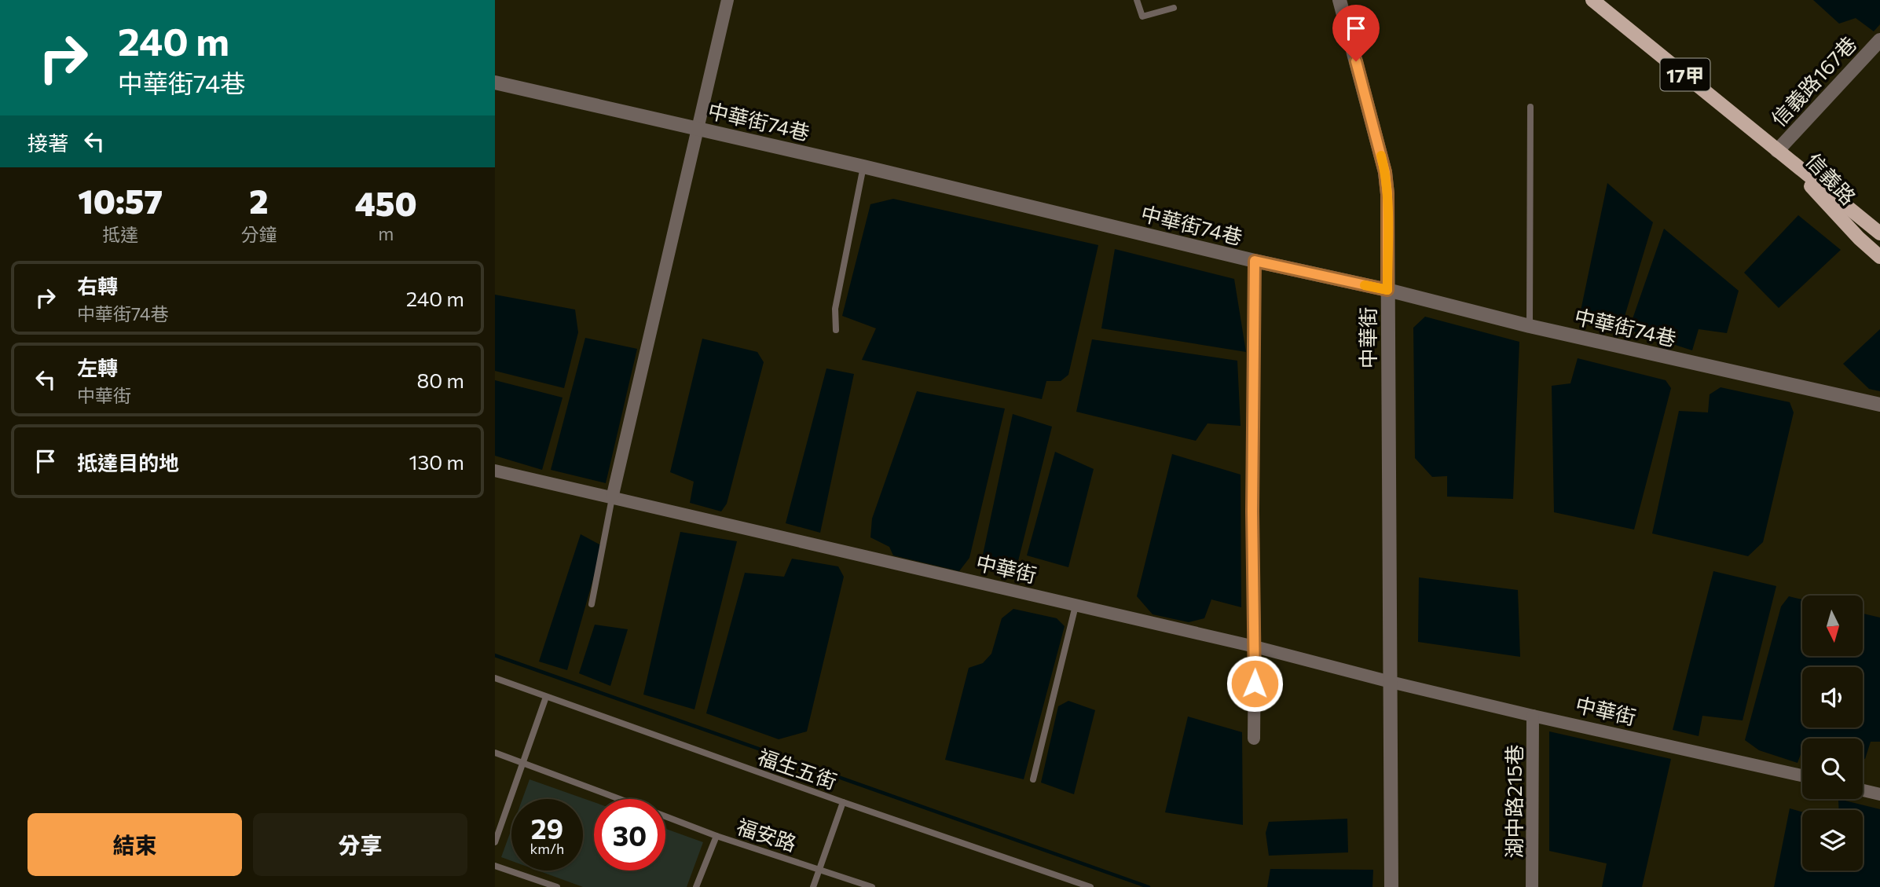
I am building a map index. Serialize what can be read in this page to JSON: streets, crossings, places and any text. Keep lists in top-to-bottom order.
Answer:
{
  "streets": {
    "main road": ["17甲", "信義路"],
    "street": [
      "信義路167巷",
      "中華街74巷",
      "中華街",
      "湖中路215巷"
    ],
    "lane": ["福生五街", "福安路"]
  },
  "crossings": [
    ["信義路167巷", "信義路"],
    ["中華街74巷", "中華街"],
    ["中華街", "湖中路215巷"]
  ],
  "north": "bottom",
  "page": {
    "turn": ["240 m", "中華街74巷"],
    "then": "接著",
    "eta": [
      "10:57",
      "抵達",
      "2",
      "分鐘",
      "450",
      "m"
    ],
    "list": [
      {
        "name": "右轉",
        "note": "中華街74巷",
        "value": "240 m"
      },
      {
        "name": "左轉",
        "note": "中華街",
        "value": "80 m"
      },
      {
        "name": "抵達目的地",
        "value": "130 m"
      }
    ],
    "speed": "29 km/h",
    "limit": "30",
    "buttons": ["結束", "分享"]
  }
}
